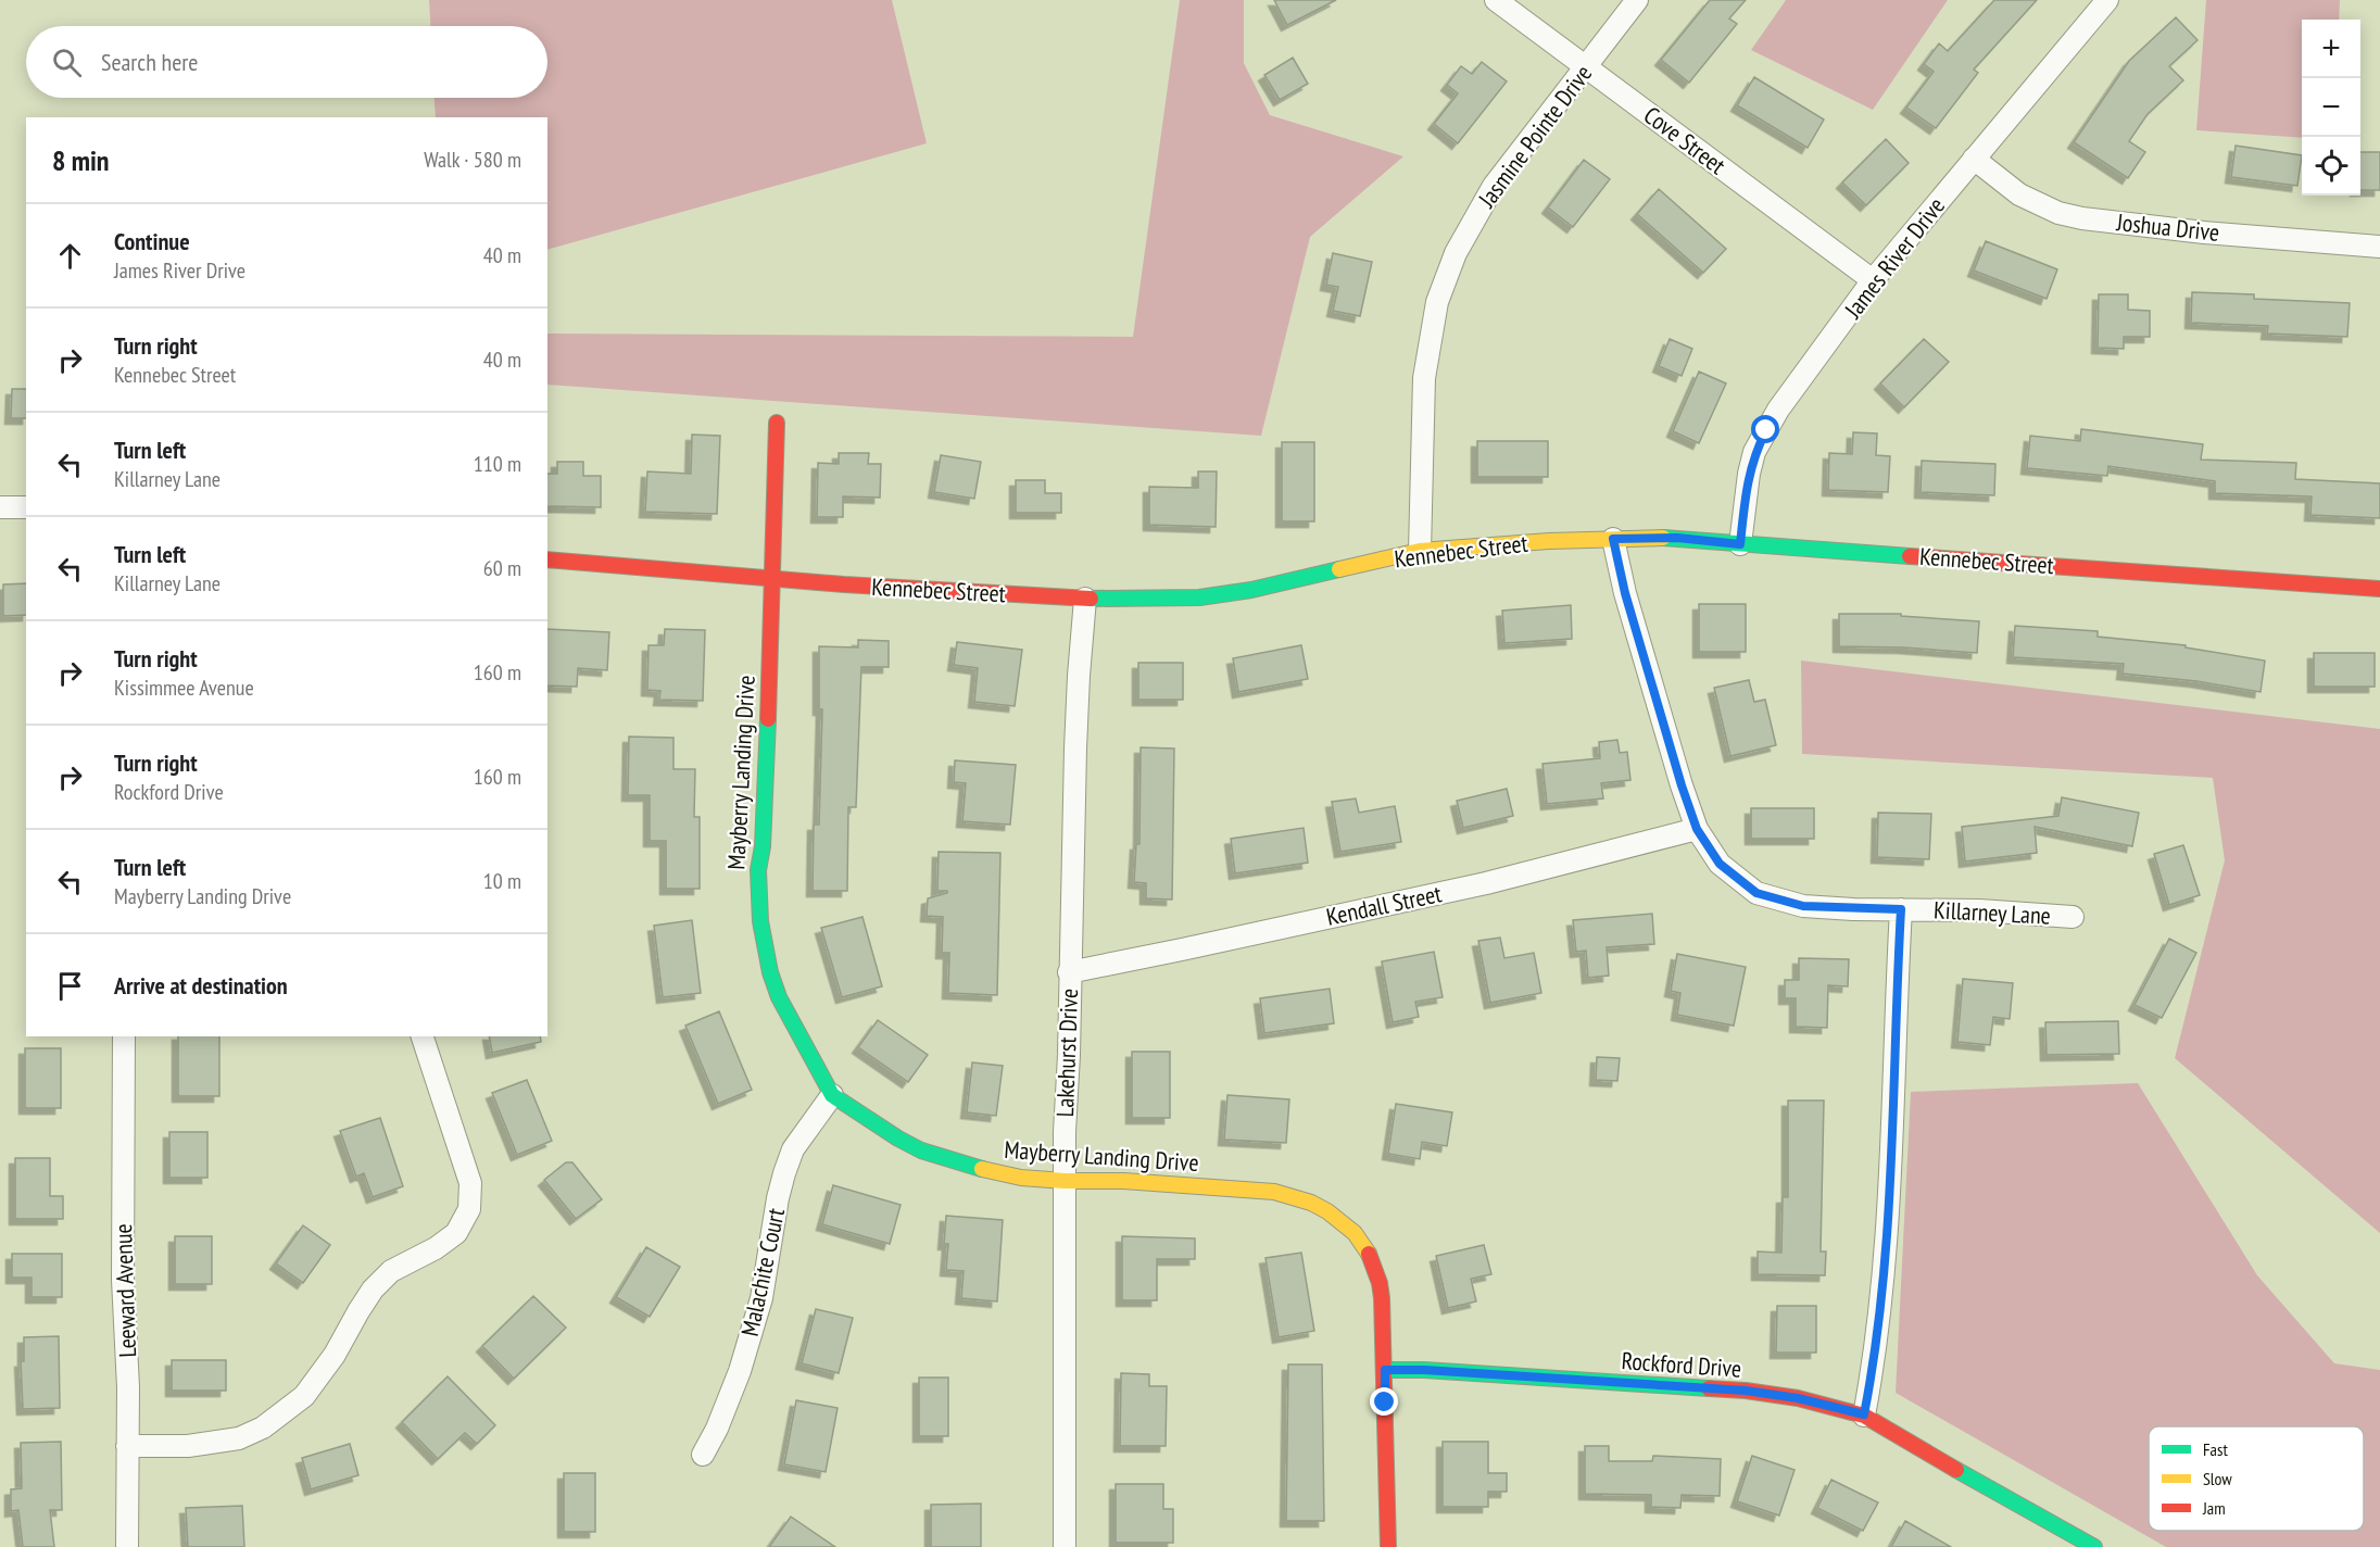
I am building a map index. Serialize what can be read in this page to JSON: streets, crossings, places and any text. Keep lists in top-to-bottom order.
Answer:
{
  "streets": {
    "street": [
      "Jasmine Pointe Drive",
      "Cove Street",
      "Joshua Drive",
      "James River Drive",
      "Kennebec Street",
      "Mayberry Landing Drive",
      "Kendall Street",
      "Killarney Lane",
      "Lakehurst Drive",
      "Malachite Court",
      "Leeward Avenue",
      "Rockford Drive"
    ]
  },
  "crossings": [
    ["Jasmine Pointe Drive", "Cove Street"],
    ["Jasmine Pointe Drive", "Kennebec Street"],
    ["Cove Street", "James River Drive"],
    ["Joshua Drive", "James River Drive"],
    ["James River Drive", "Kennebec Street"],
    ["Kennebec Street", "Mayberry Landing Drive"],
    ["Kennebec Street", "Killarney Lane"],
    ["Kennebec Street", "Lakehurst Drive"],
    ["Mayberry Landing Drive", "Lakehurst Drive"],
    ["Mayberry Landing Drive", "Malachite Court"],
    ["Mayberry Landing Drive", "Rockford Drive"],
    ["Kendall Street", "Killarney Lane"],
    ["Kendall Street", "Lakehurst Drive"]
  ],
  "legend": ["Fast", "Slow", "Jam"],
  "page": {
    "map_buttons": ["+", "−"],
    "search": "Search here",
    "heading": ["8 min", "Walk · 580 m"],
    "list": [
      ["Continue", "James River Drive", "40 m"],
      ["Turn right", "Kennebec Street", "40 m"],
      ["Turn left", "Killarney Lane", "110 m"],
      ["Turn left", "Killarney Lane", "60 m"],
      ["Turn right", "Kissimmee Avenue", "160 m"],
      ["Turn right", "Rockford Drive", "160 m"],
      ["Turn left", "Mayberry Landing Drive", "10 m"],
      "Arrive at destination"
    ]
  }
}
